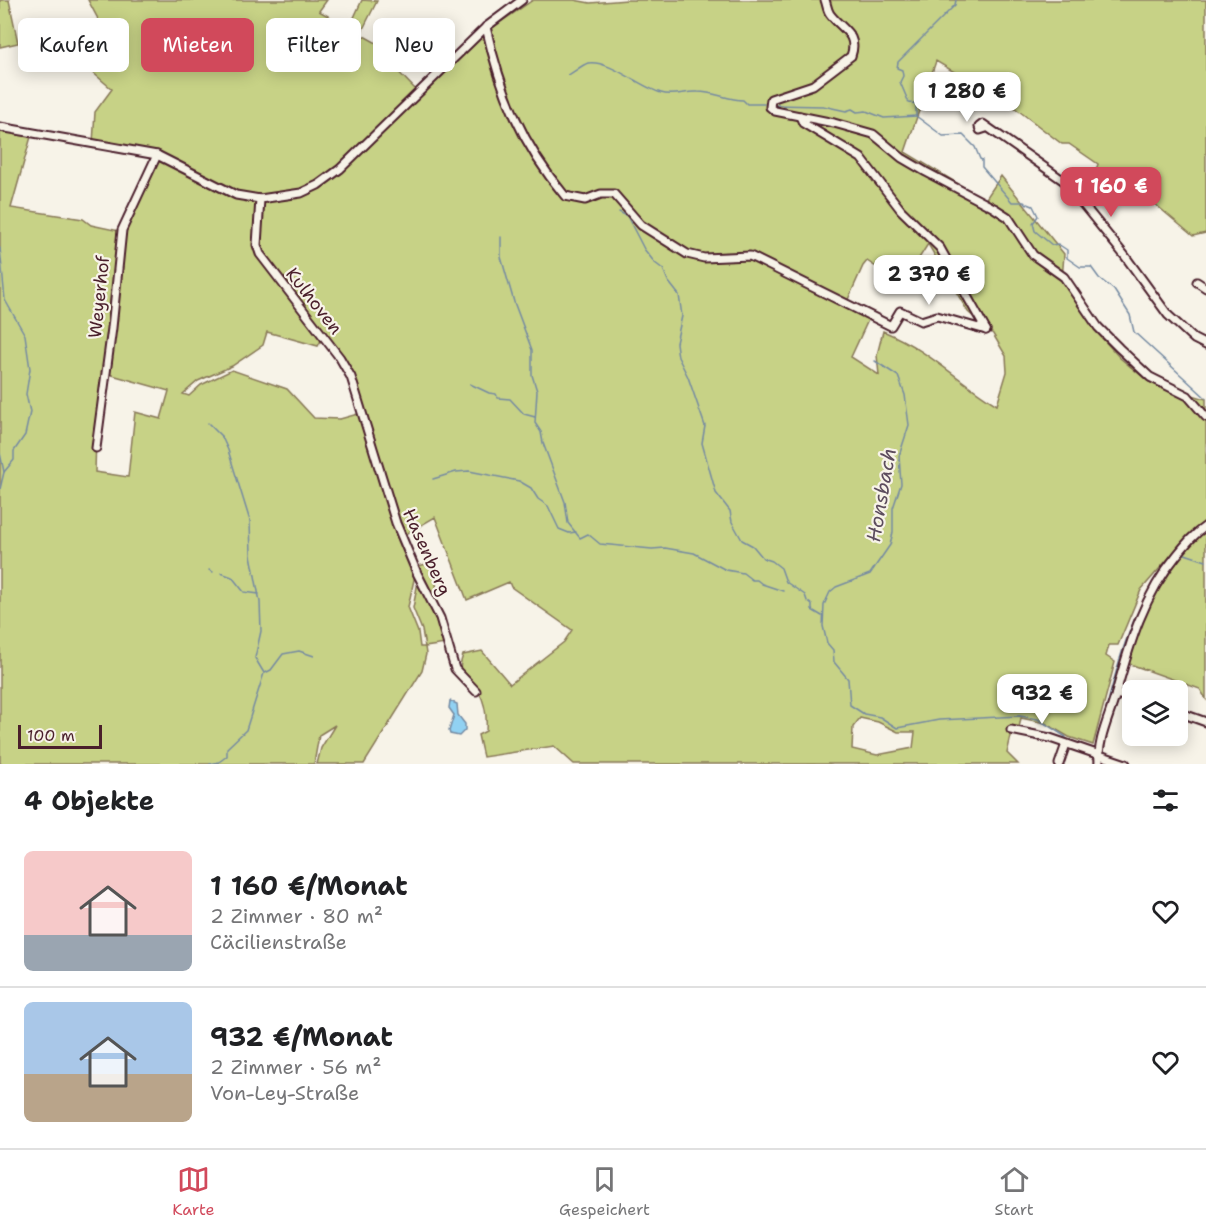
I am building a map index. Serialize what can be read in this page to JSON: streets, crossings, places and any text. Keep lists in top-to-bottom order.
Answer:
{
  "streets": {
    "street": ["Weyerhof", "Kulhoven", "Hasenberg"]
  },
  "crossings": [
    ["Kulhoven", "Hasenberg"]
  ],
  "water": ["Honsbach"],
  "scale_bar": "100 m",
  "page": {
    "chip": [
      "Kaufen",
      "Mieten",
      "Filter",
      "Neu"
    ],
    "price": [
      "1 280 €",
      "1 160 €",
      "2 370 €",
      "932 €"
    ],
    "scale": "100 m",
    "heading": "4 Objekte",
    "list": [
      {
        "name": "1 160 €/Monat",
        "note": "2 Zimmer · 80 m² · Cäcilienstraße"
      },
      {
        "name": "932 €/Monat",
        "note": "2 Zimmer · 56 m² · Von-Ley-Straße"
      }
    ],
    "tabs": ["Karte", "Gespeichert", "Start"]
  }
}
